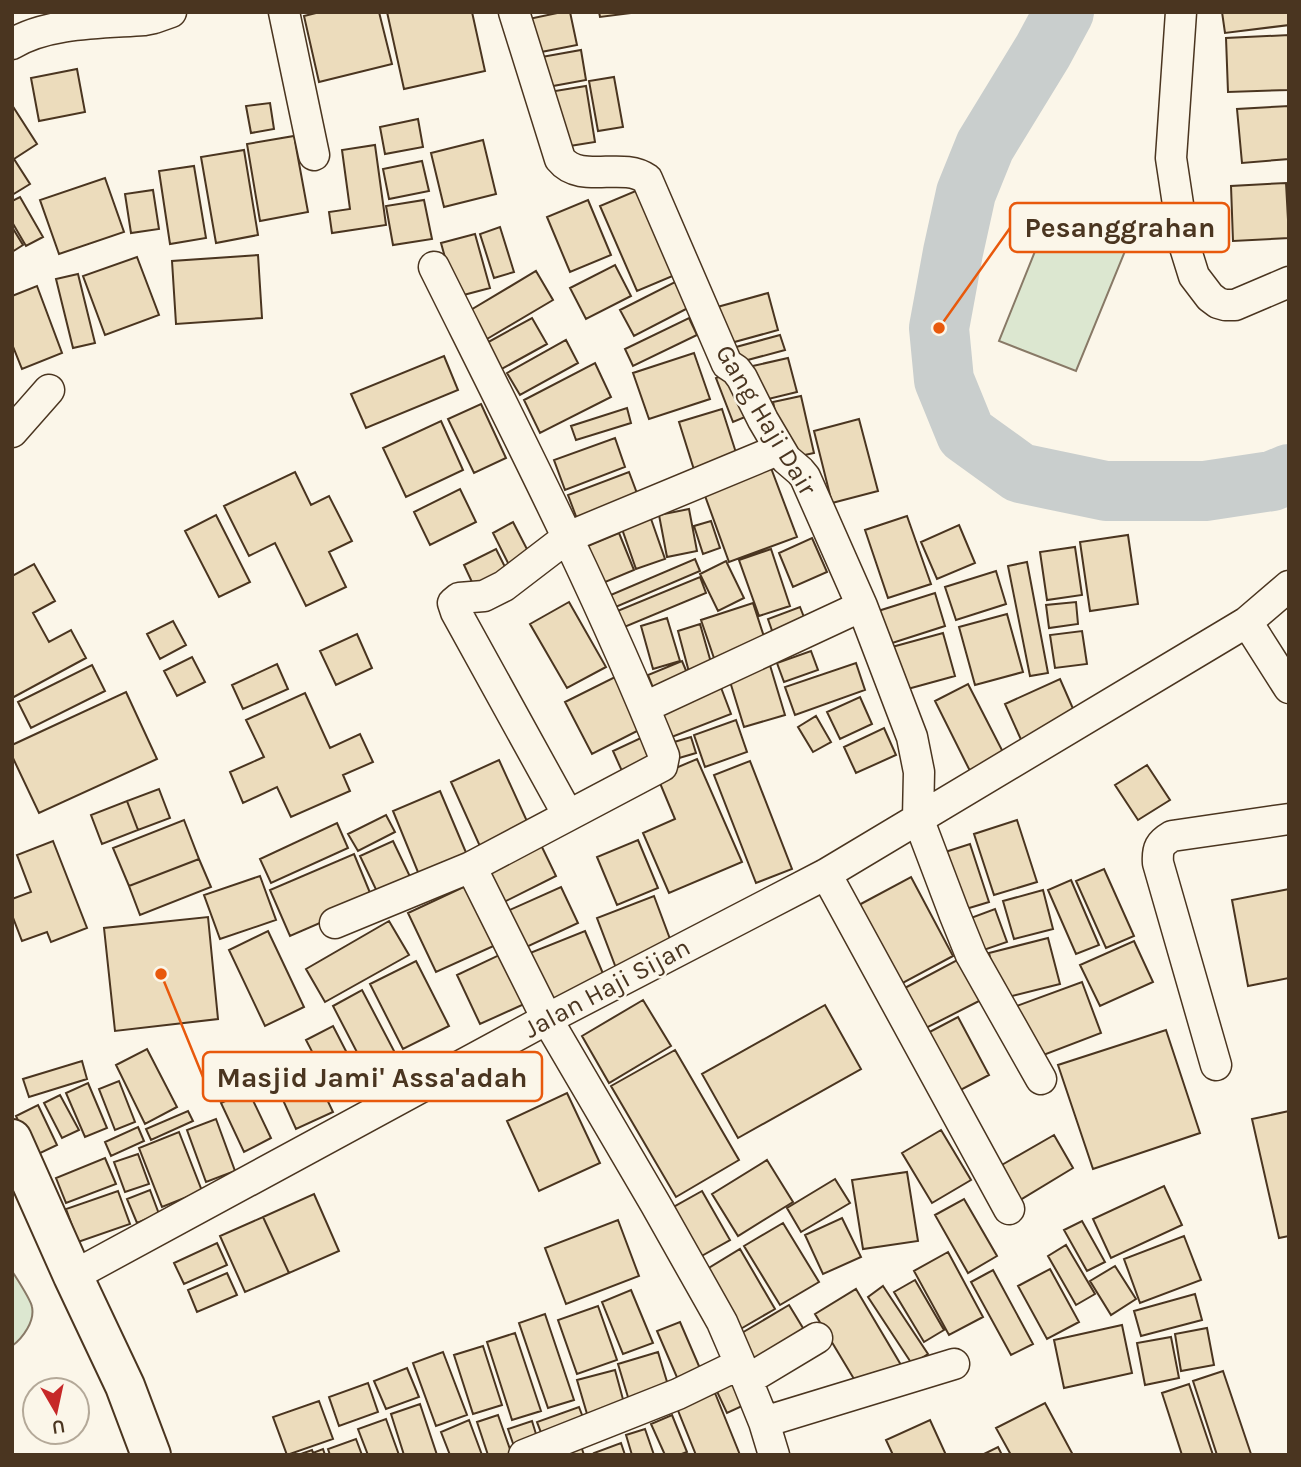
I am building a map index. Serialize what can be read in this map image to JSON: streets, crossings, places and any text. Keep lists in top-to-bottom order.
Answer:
{
  "streets": {
    "street": ["Gang Haji Dair", "Jalan Haji Sijan"]
  },
  "crossings": [
    ["Gang Haji Dair", "Jalan Haji Sijan"]
  ],
  "places": ["Pesanggrahan", "Masjid Jami' Assa'adah"],
  "north": "bottom"
}
